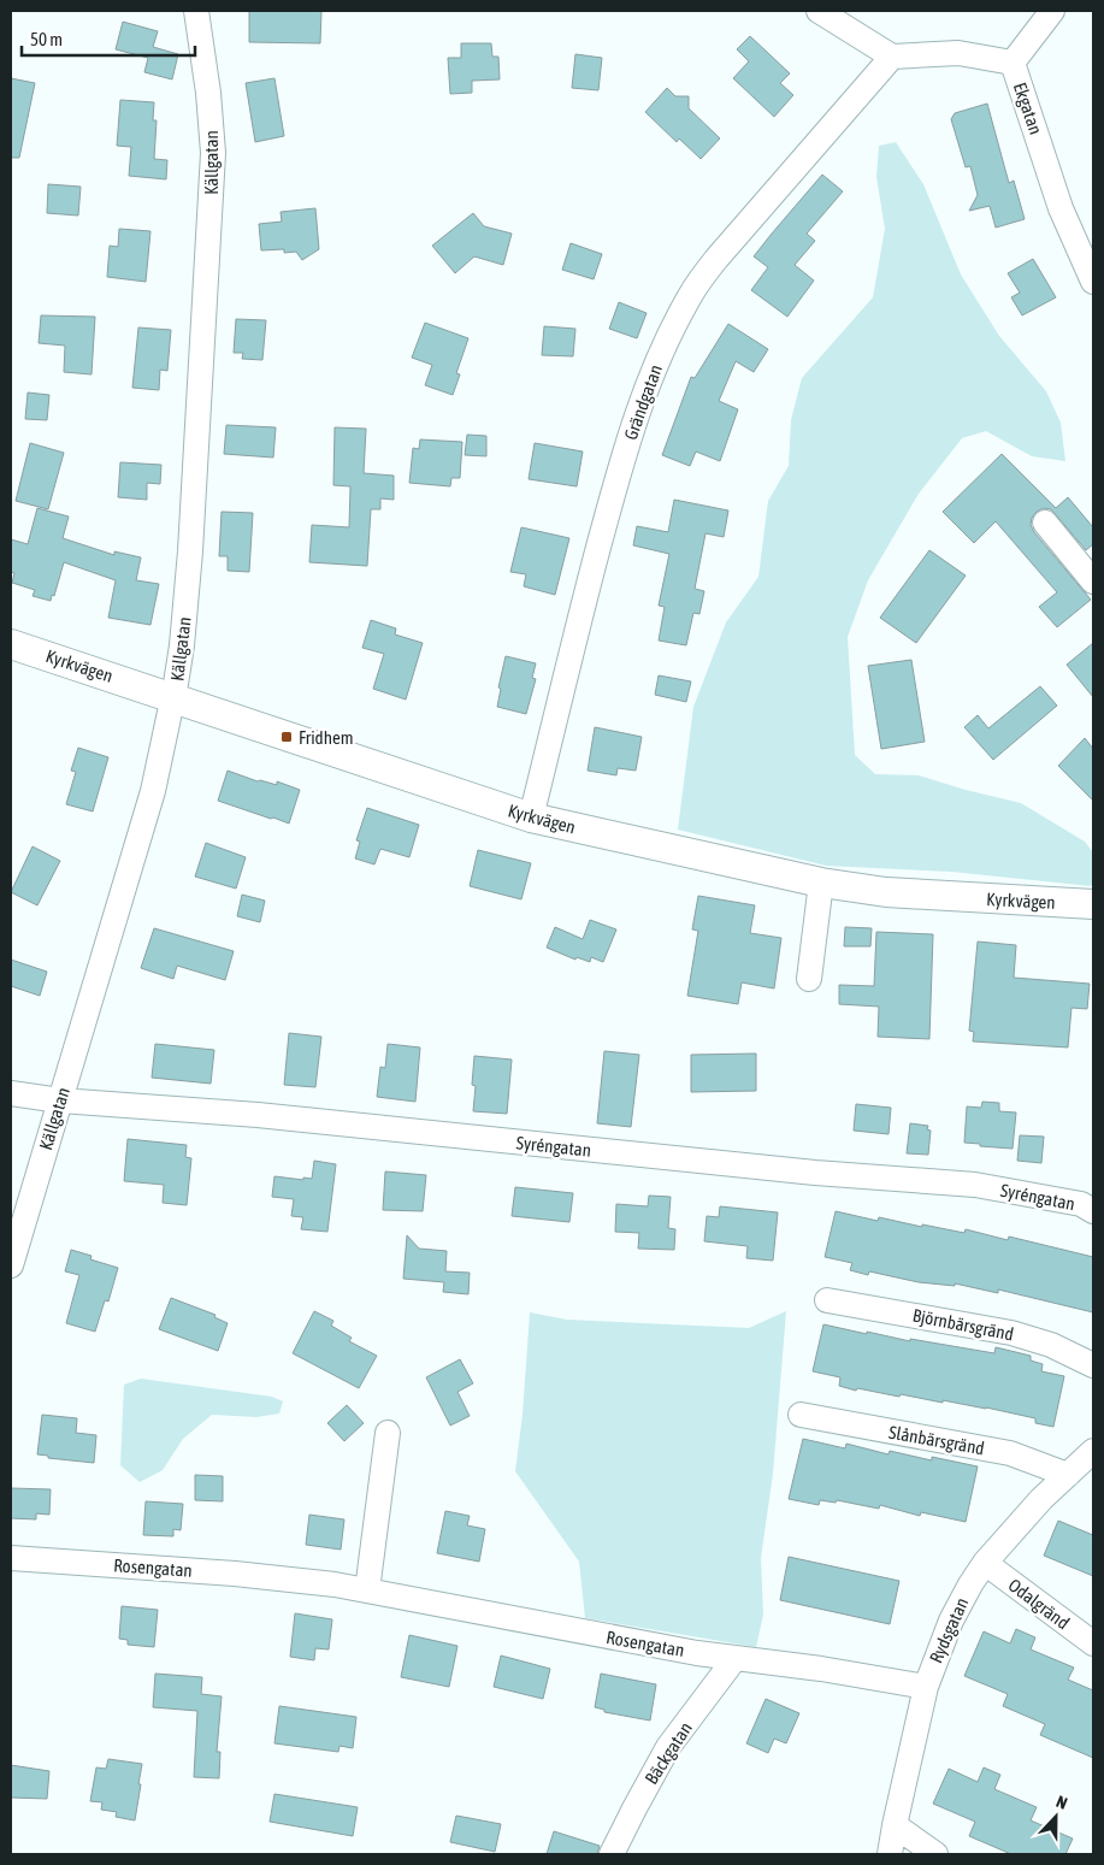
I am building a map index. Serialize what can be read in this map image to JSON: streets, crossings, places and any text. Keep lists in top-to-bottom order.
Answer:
{
  "streets": {
    "street": [
      "Ekgatan",
      "Källgatan",
      "Grändgatan",
      "Kyrkvägen",
      "Syréngatan",
      "Björnbärsgränd",
      "Slånbärsgränd",
      "Rosengatan",
      "Odalgränd",
      "Rydsgatan",
      "Bäckgatan"
    ]
  },
  "crossings": [
    ["Ekgatan", "Grändgatan"],
    ["Källgatan", "Kyrkvägen"],
    ["Källgatan", "Syréngatan"],
    ["Grändgatan", "Kyrkvägen"],
    ["Slånbärsgränd", "Rydsgatan"],
    ["Rosengatan", "Rydsgatan"],
    ["Rosengatan", "Bäckgatan"],
    ["Odalgränd", "Rydsgatan"]
  ],
  "places": {
    "transit": ["Fridhem"]
  },
  "scale_bar": "50 m",
  "north": "top"
}
